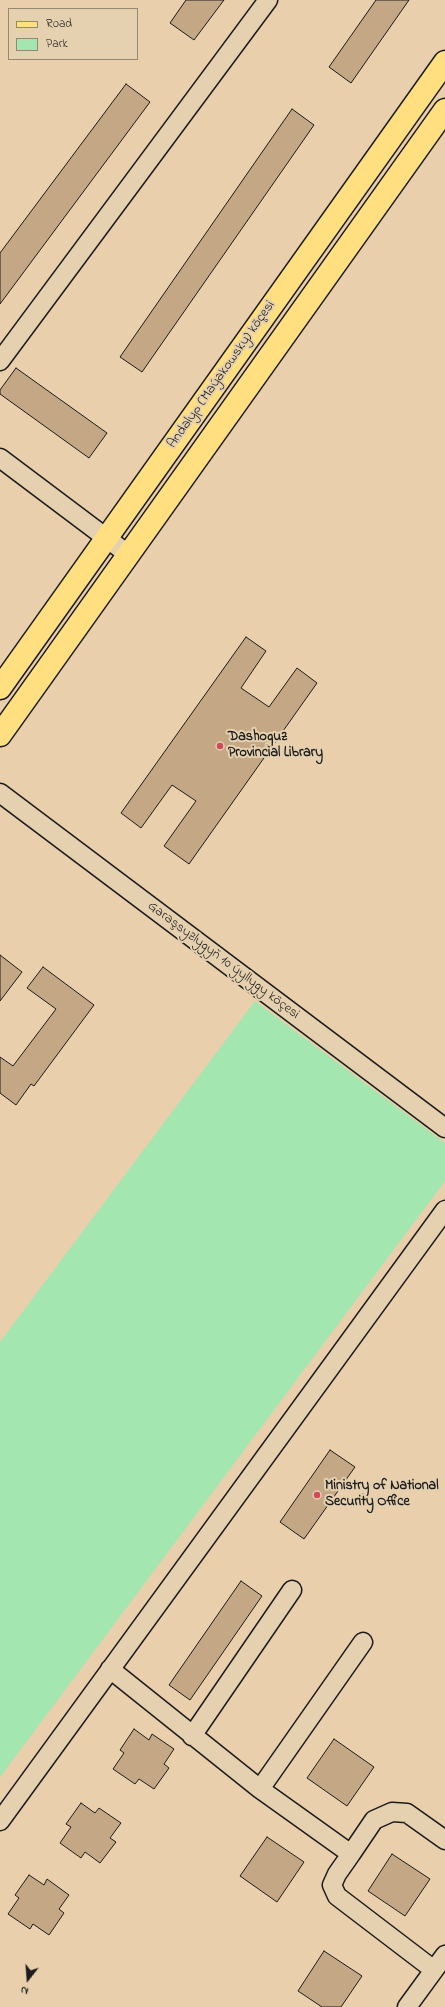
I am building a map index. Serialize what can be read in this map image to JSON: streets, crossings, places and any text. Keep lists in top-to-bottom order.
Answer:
{
  "streets": {
    "main road": ["Andalyp (Maýakowsky) köçesi"],
    "street": ["Garaşsyzlygyň 10 ýyllygy köçesi"]
  },
  "places": ["Dashoguz Provincial Library", "Ministry of National Security Office"],
  "legend": ["Road", "Park"],
  "north": "bottom"
}
